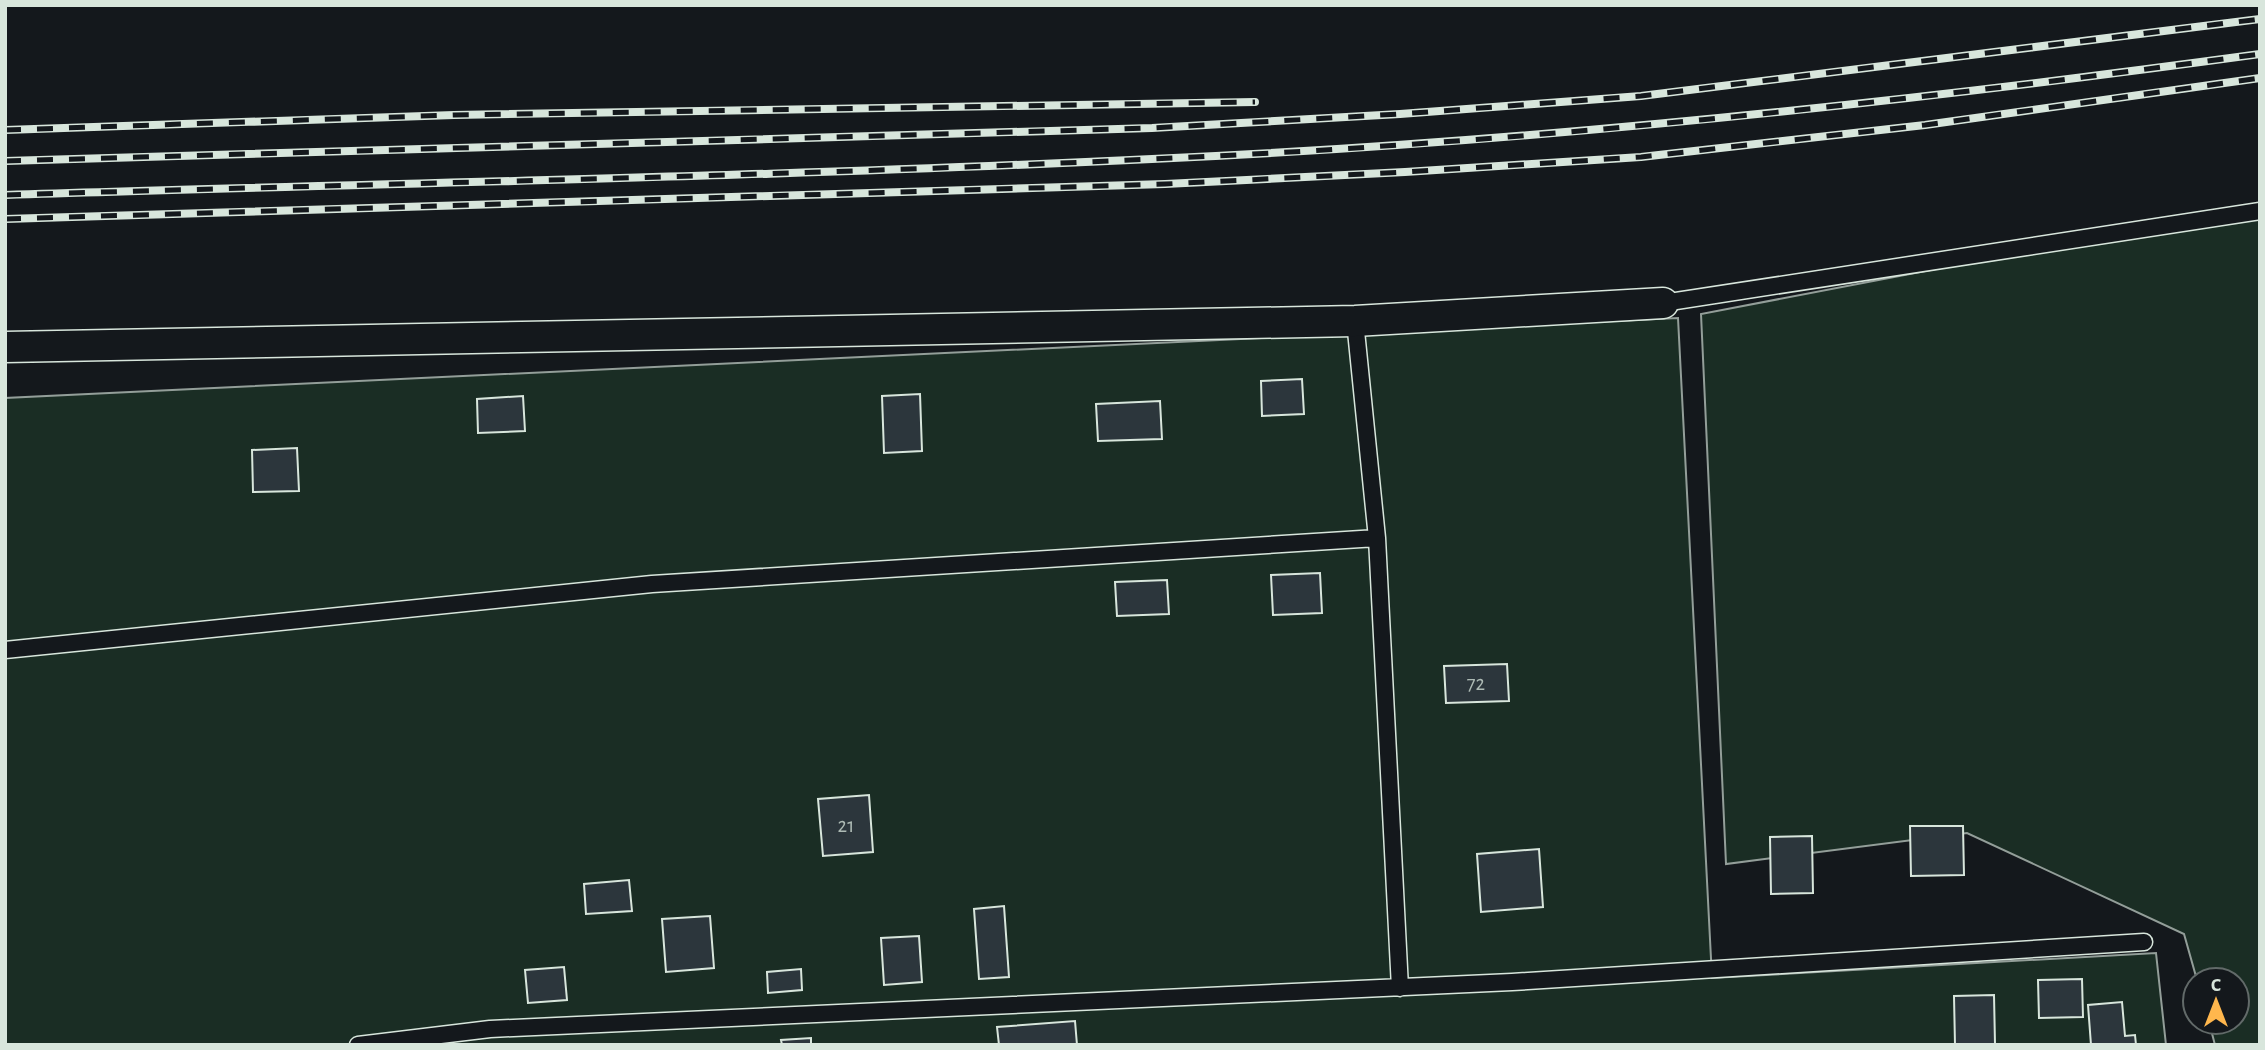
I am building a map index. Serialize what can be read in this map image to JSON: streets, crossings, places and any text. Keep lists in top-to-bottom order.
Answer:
{
  "house_numbers": ["72", "21"],
  "north": "top"
}
